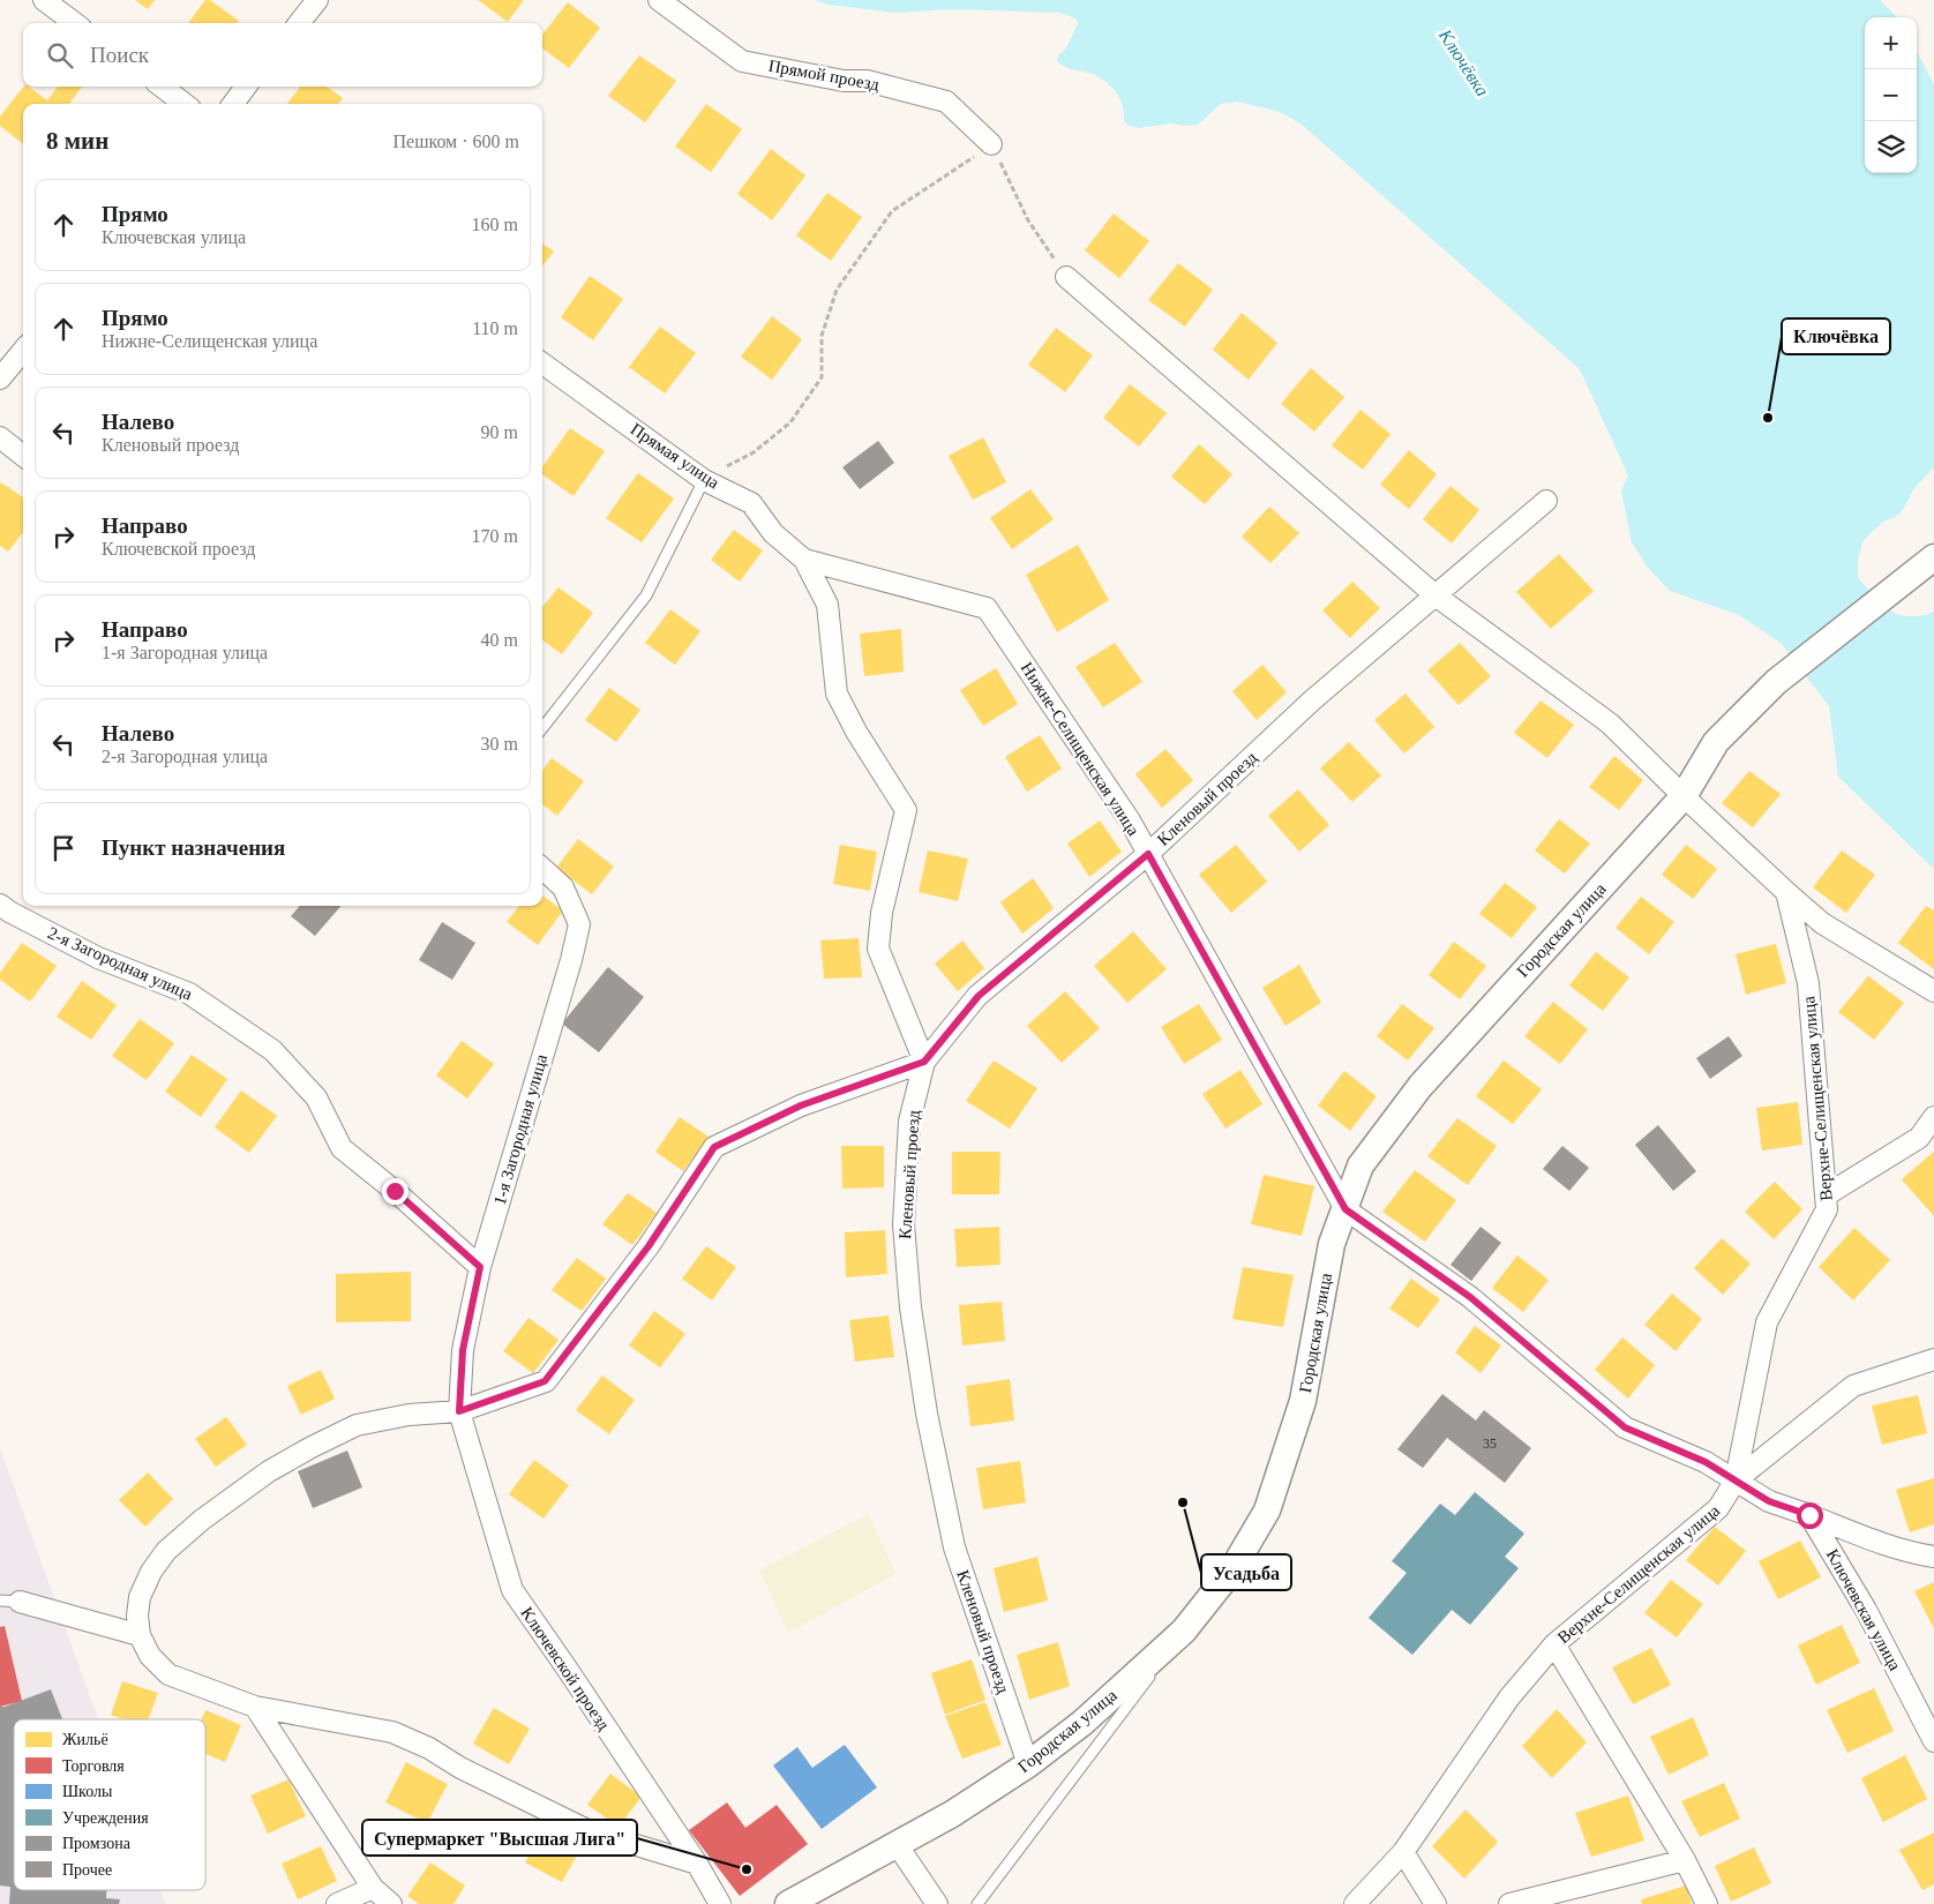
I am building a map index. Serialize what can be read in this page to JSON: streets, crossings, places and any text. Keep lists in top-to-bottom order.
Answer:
{
  "streets": {
    "street": [
      "Прямой проезд",
      "Прямая улица",
      "Нижне-Селищенская улица",
      "Кленовый проезд",
      "Городская улица",
      "2-я Загородная улица",
      "Верхне-Селищенская улица",
      "1-я Загородная улица",
      "Ключевская улица",
      "Ключевской проезд"
    ]
  },
  "crossings": [
    ["Прямая улица", "Нижне-Селищенская улица"],
    ["Нижне-Селищенская улица", "Кленовый проезд"],
    ["Нижне-Селищенская улица", "Городская улица"],
    ["Кленовый проезд", "Городская улица"],
    ["2-я Загородная улица", "1-я Загородная улица"],
    ["1-я Загородная улица", "Ключевской проезд"]
  ],
  "water": ["Ключёвка"],
  "places": ["Ключёвка", "Усадьба", "Супермаркет \"Высшая Лига\""],
  "house_numbers": ["35"],
  "legend": [
    "Жильё",
    "Торговля",
    "Школы",
    "Учреждения",
    "Промзона",
    "Прочее"
  ],
  "page": {
    "map_buttons": ["+", "−"],
    "search": "Поиск",
    "heading": ["8 мин", "Пешком · 600 m"],
    "list": [
      ["Прямо", "Ключевская улица", "160 m"],
      ["Прямо", "Нижне-Селищенская улица", "110 m"],
      ["Налево", "Кленовый проезд", "90 m"],
      ["Направо", "Ключевской проезд", "170 m"],
      ["Направо", "1-я Загородная улица", "40 m"],
      ["Налево", "2-я Загородная улица", "30 m"],
      "Пункт назначения"
    ]
  }
}
